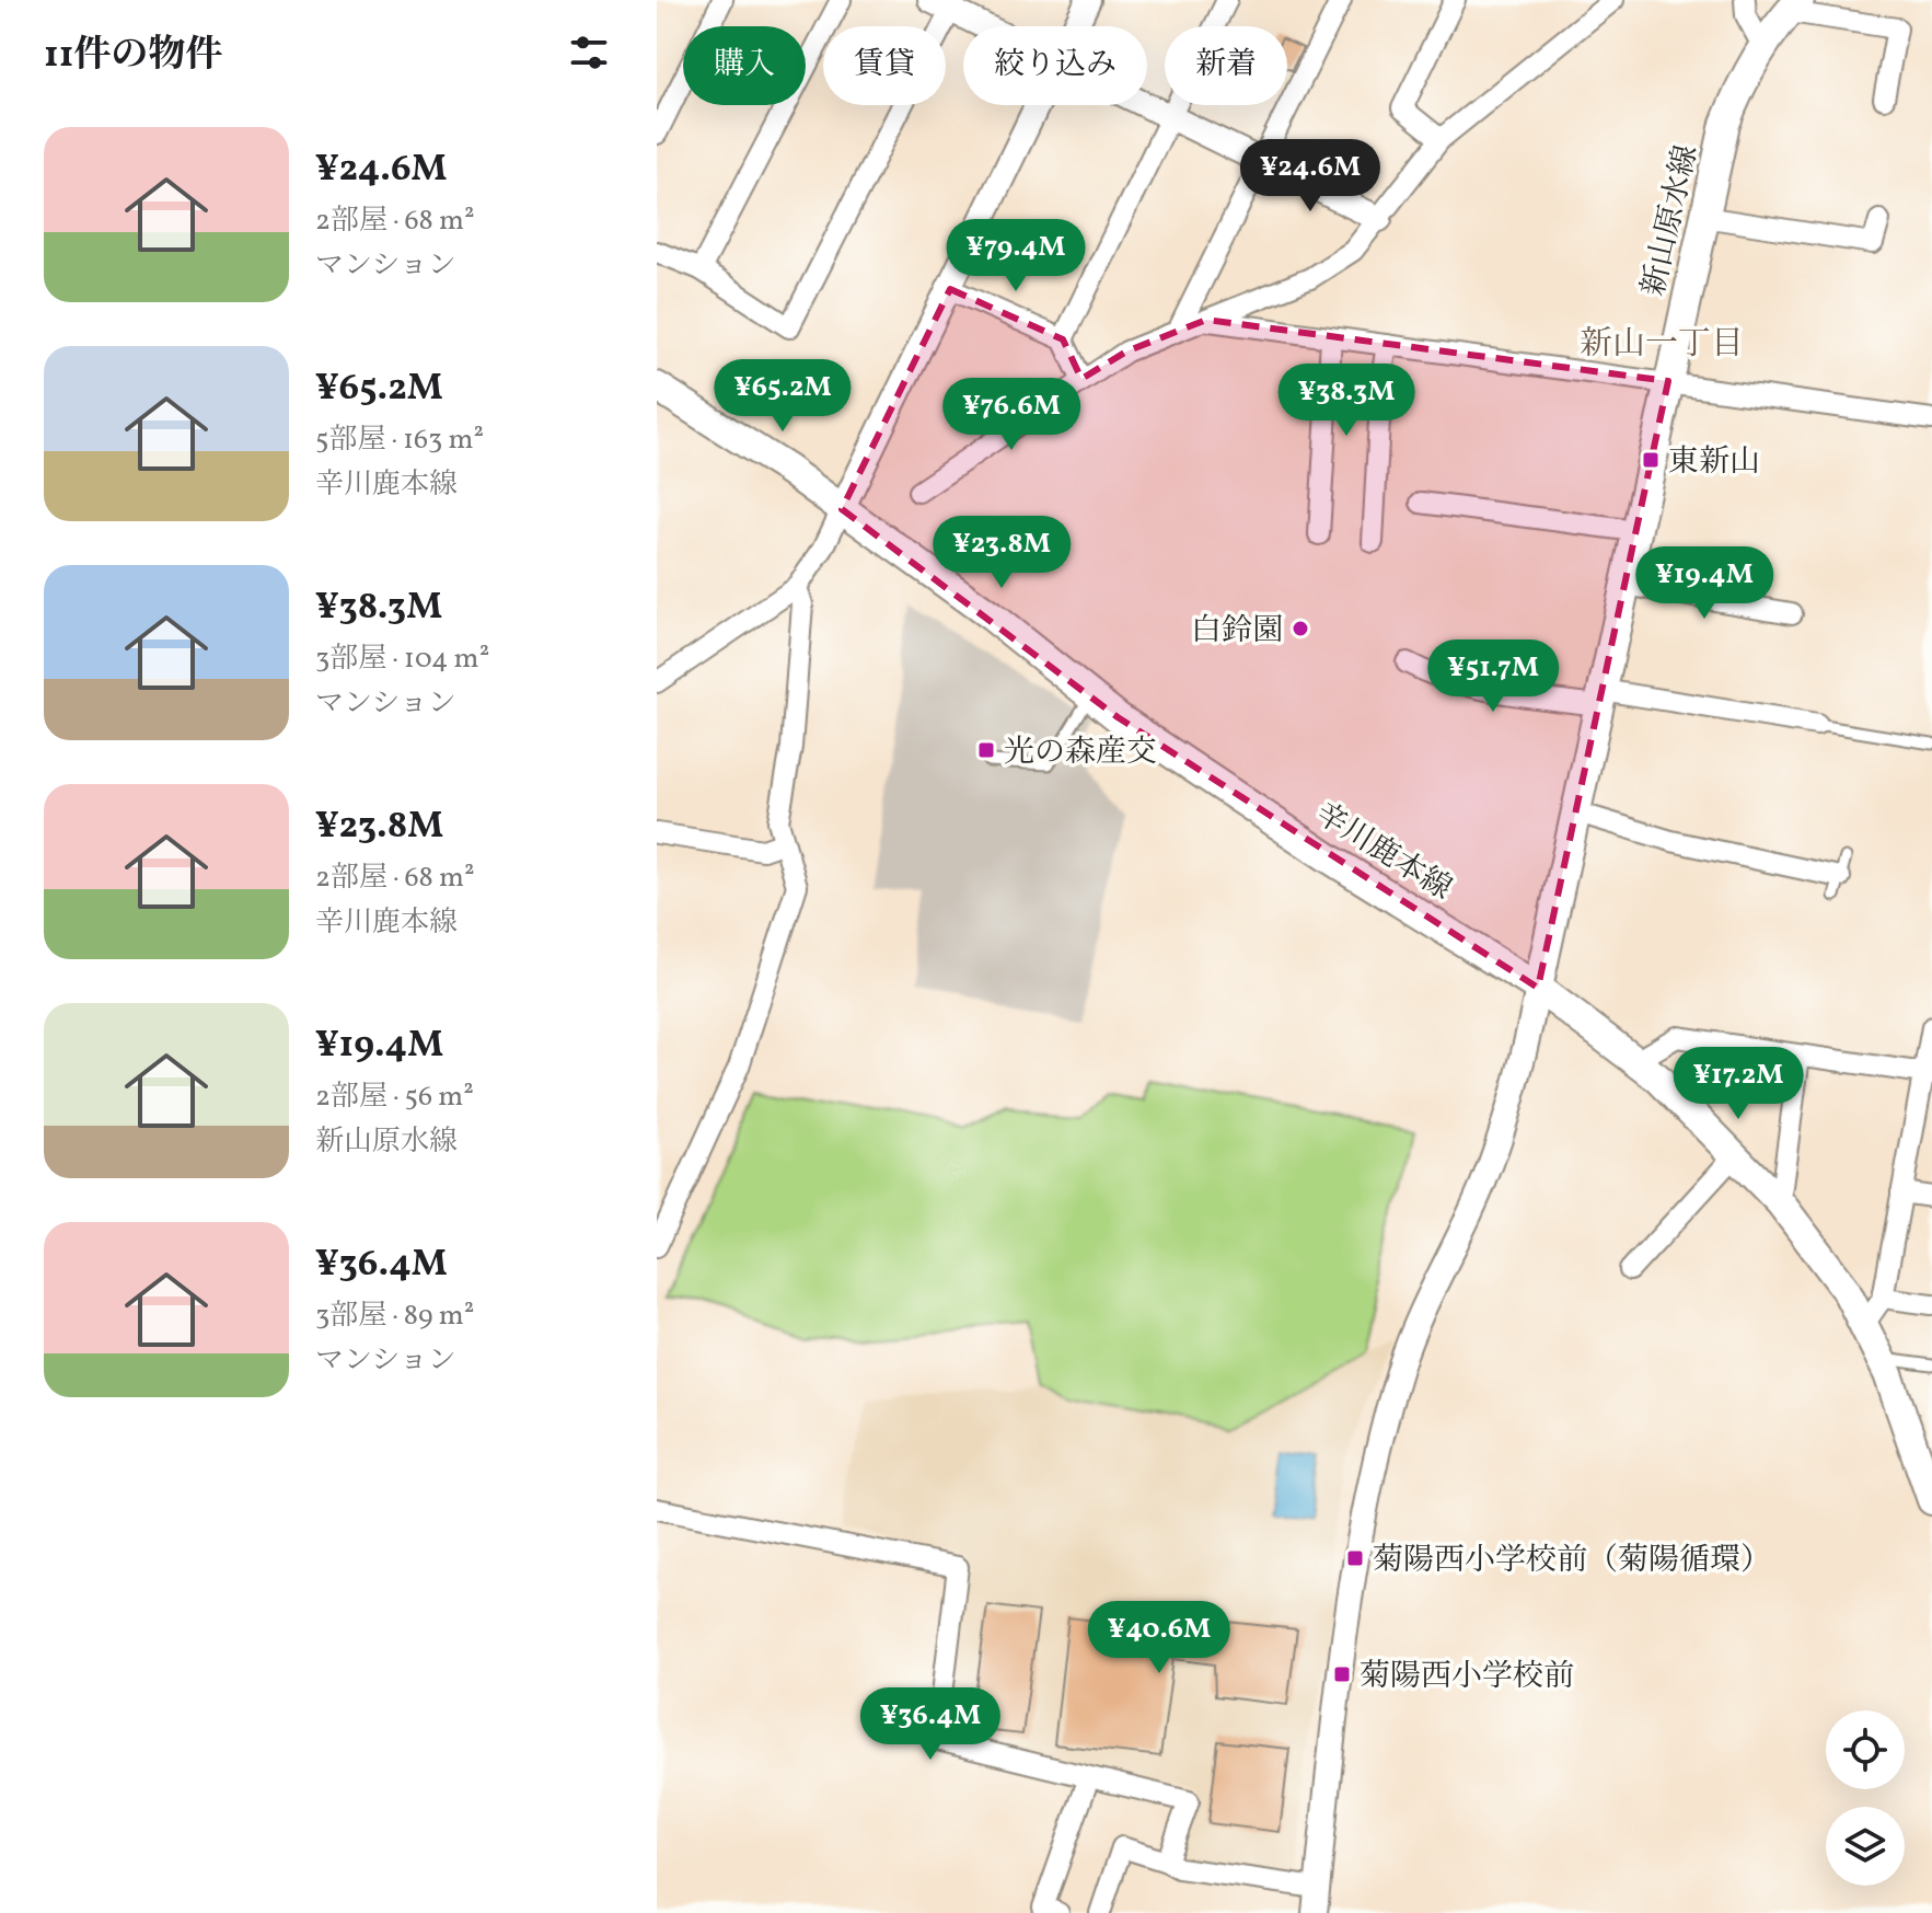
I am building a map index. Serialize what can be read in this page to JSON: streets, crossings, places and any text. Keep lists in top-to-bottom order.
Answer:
{
  "streets": {
    "main road": ["新山原水線", "辛川鹿本線"]
  },
  "crossings": [
    ["新山原水線", "辛川鹿本線"]
  ],
  "districts": ["新山一丁目"],
  "places": {
    "transit": [
      "東新山",
      "光の森産交",
      "菊陽西小学校前（菊陽循環）",
      "菊陽西小学校前"
    ],
    "other": ["白鈴園"]
  },
  "page": {
    "heading": "11件の物件",
    "chip": [
      "購入",
      "賃貸",
      "絞り込み",
      "新着"
    ],
    "list": [
      {
        "name": "¥24.6M",
        "note": "2部屋 · 68 m² · マンション"
      },
      {
        "name": "¥65.2M",
        "note": "5部屋 · 163 m² · 辛川鹿本線"
      },
      {
        "name": "¥38.3M",
        "note": "3部屋 · 104 m² · マンション"
      },
      {
        "name": "¥23.8M",
        "note": "2部屋 · 68 m² · 辛川鹿本線"
      },
      {
        "name": "¥19.4M",
        "note": "2部屋 · 56 m² · 新山原水線"
      },
      {
        "name": "¥36.4M",
        "note": "3部屋 · 89 m² · マンション"
      }
    ],
    "price": [
      "¥24.6M",
      "¥79.4M",
      "¥65.2M",
      "¥38.3M",
      "¥76.6M",
      "¥23.8M",
      "¥19.4M",
      "¥51.7M",
      "¥17.2M",
      "¥40.6M",
      "¥36.4M"
    ]
  }
}
